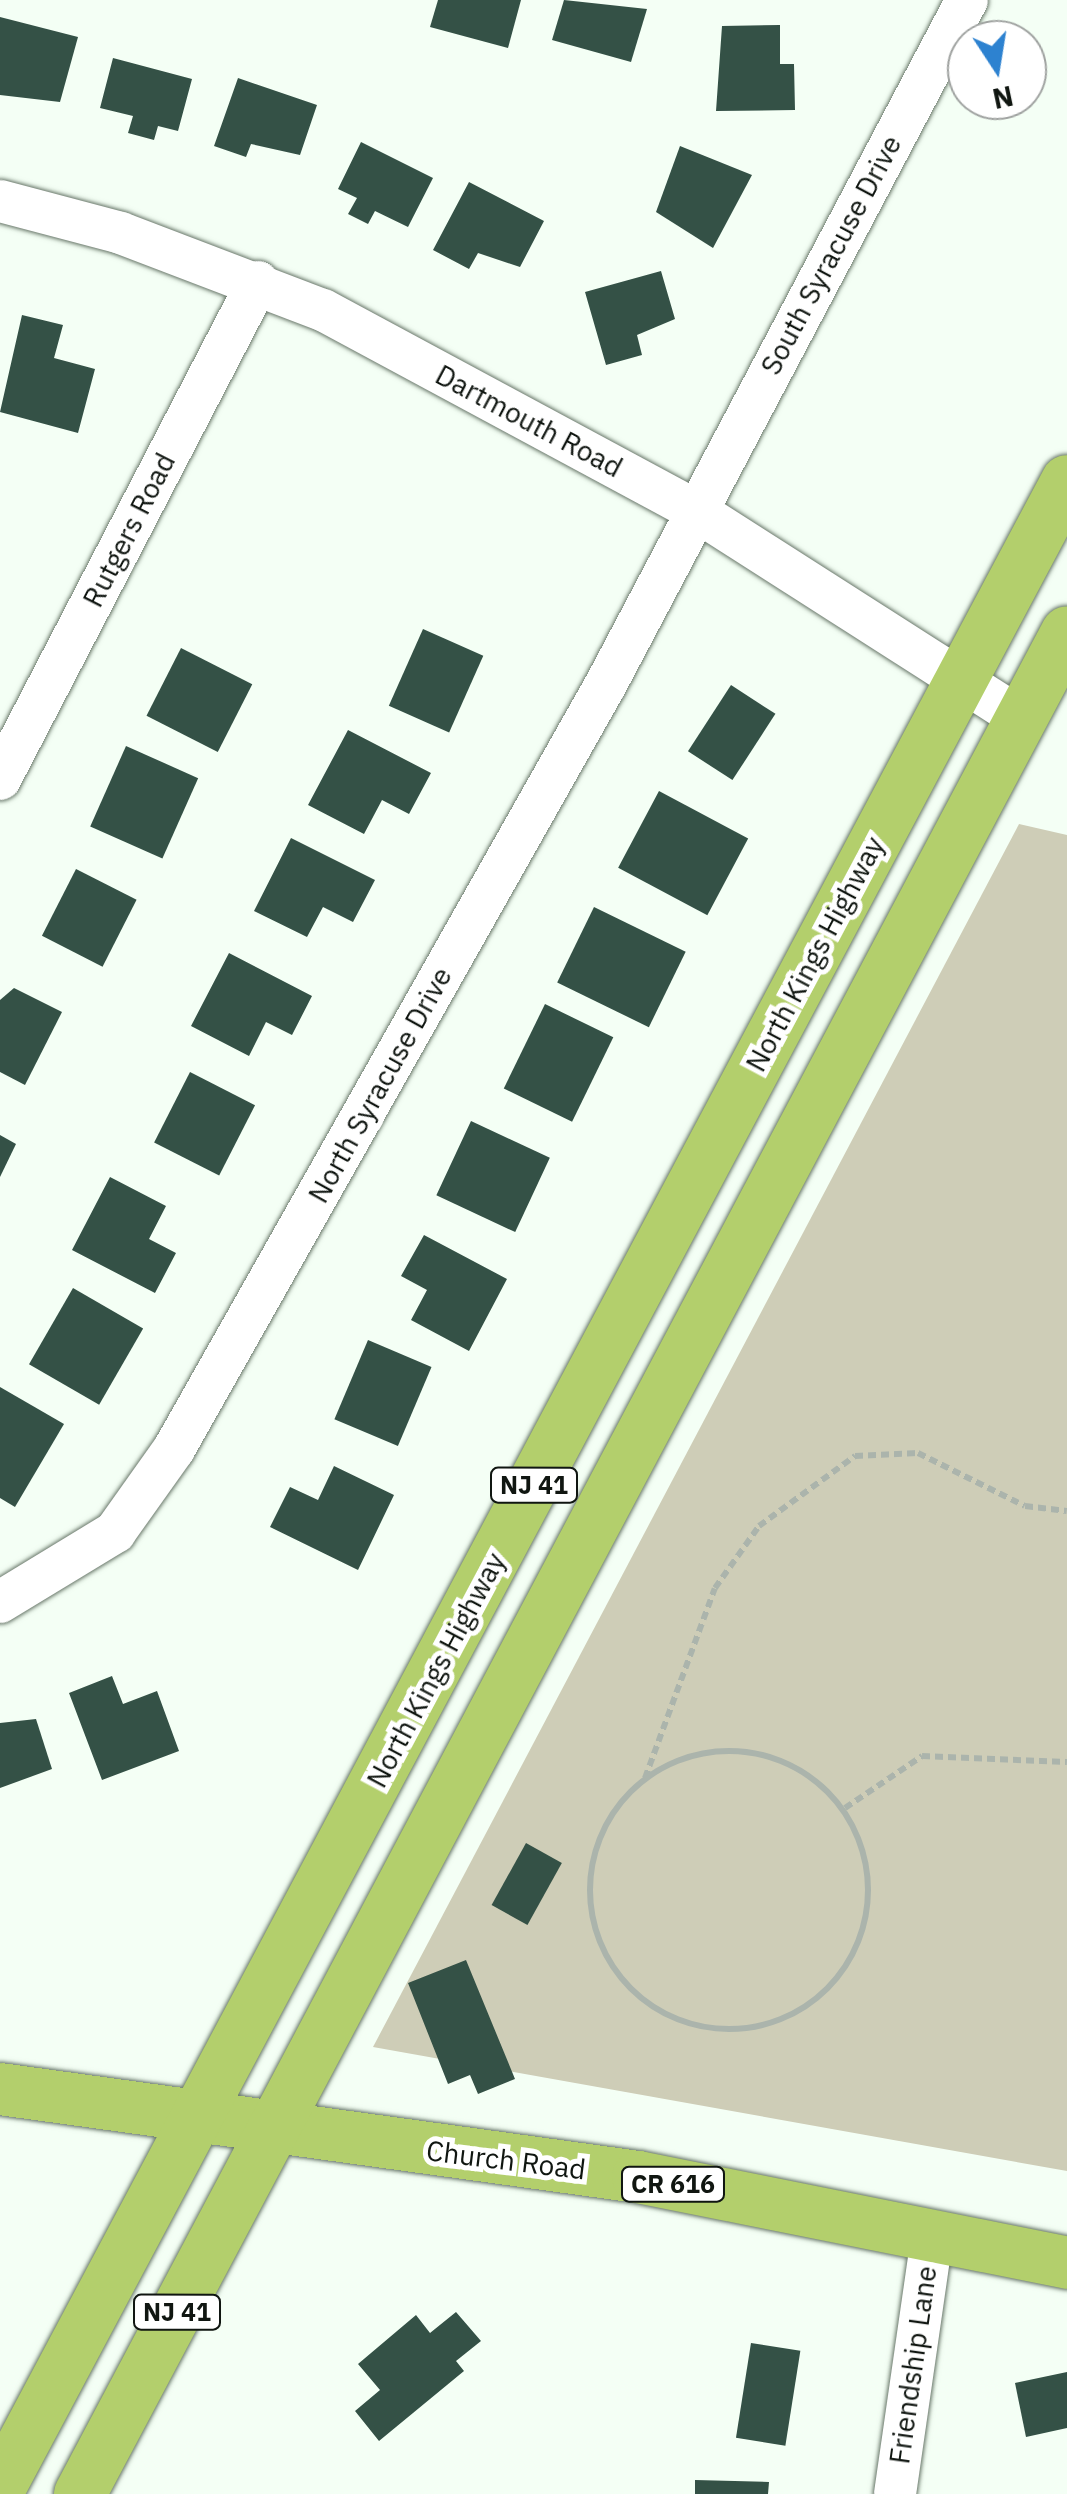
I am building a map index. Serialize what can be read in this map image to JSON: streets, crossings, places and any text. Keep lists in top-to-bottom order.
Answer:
{
  "streets": {
    "main road": [
      "North Kings Highway",
      "NJ 41",
      "Church Road",
      "CR 616"
    ],
    "street": [
      "South Syracuse Drive",
      "Dartmouth Road",
      "Rutgers Road",
      "North Syracuse Drive",
      "Friendship Lane"
    ]
  },
  "crossings": [
    ["South Syracuse Drive", "Dartmouth Road"],
    ["South Syracuse Drive", "North Syracuse Drive"],
    ["Dartmouth Road", "Rutgers Road"],
    ["Dartmouth Road", "North Kings Highway"],
    ["Dartmouth Road", "North Syracuse Drive"],
    ["Dartmouth Road", "NJ 41"],
    ["North Kings Highway", "Church Road"],
    ["NJ 41", "Church Road"],
    ["Church Road", "Friendship Lane"]
  ],
  "north": "bottom"
}
